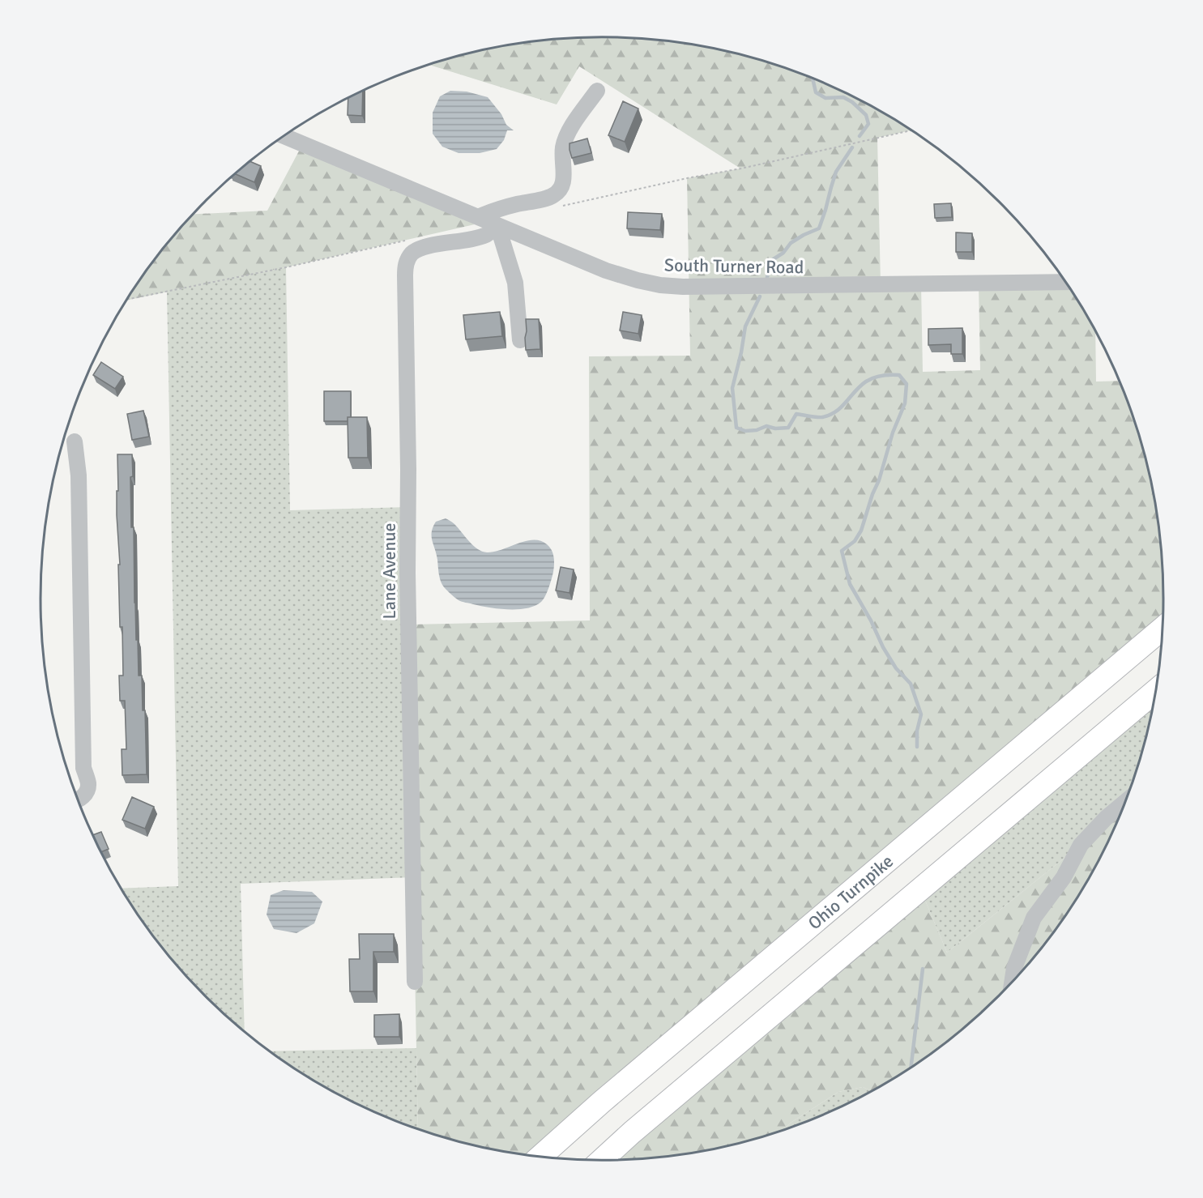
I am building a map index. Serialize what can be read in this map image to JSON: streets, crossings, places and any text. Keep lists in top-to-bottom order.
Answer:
{
  "streets": {
    "highway": ["Ohio Turnpike"],
    "street": ["South Turner Road", "Lane Avenue"]
  },
  "crossings": [
    ["South Turner Road", "Lane Avenue"]
  ]
}
